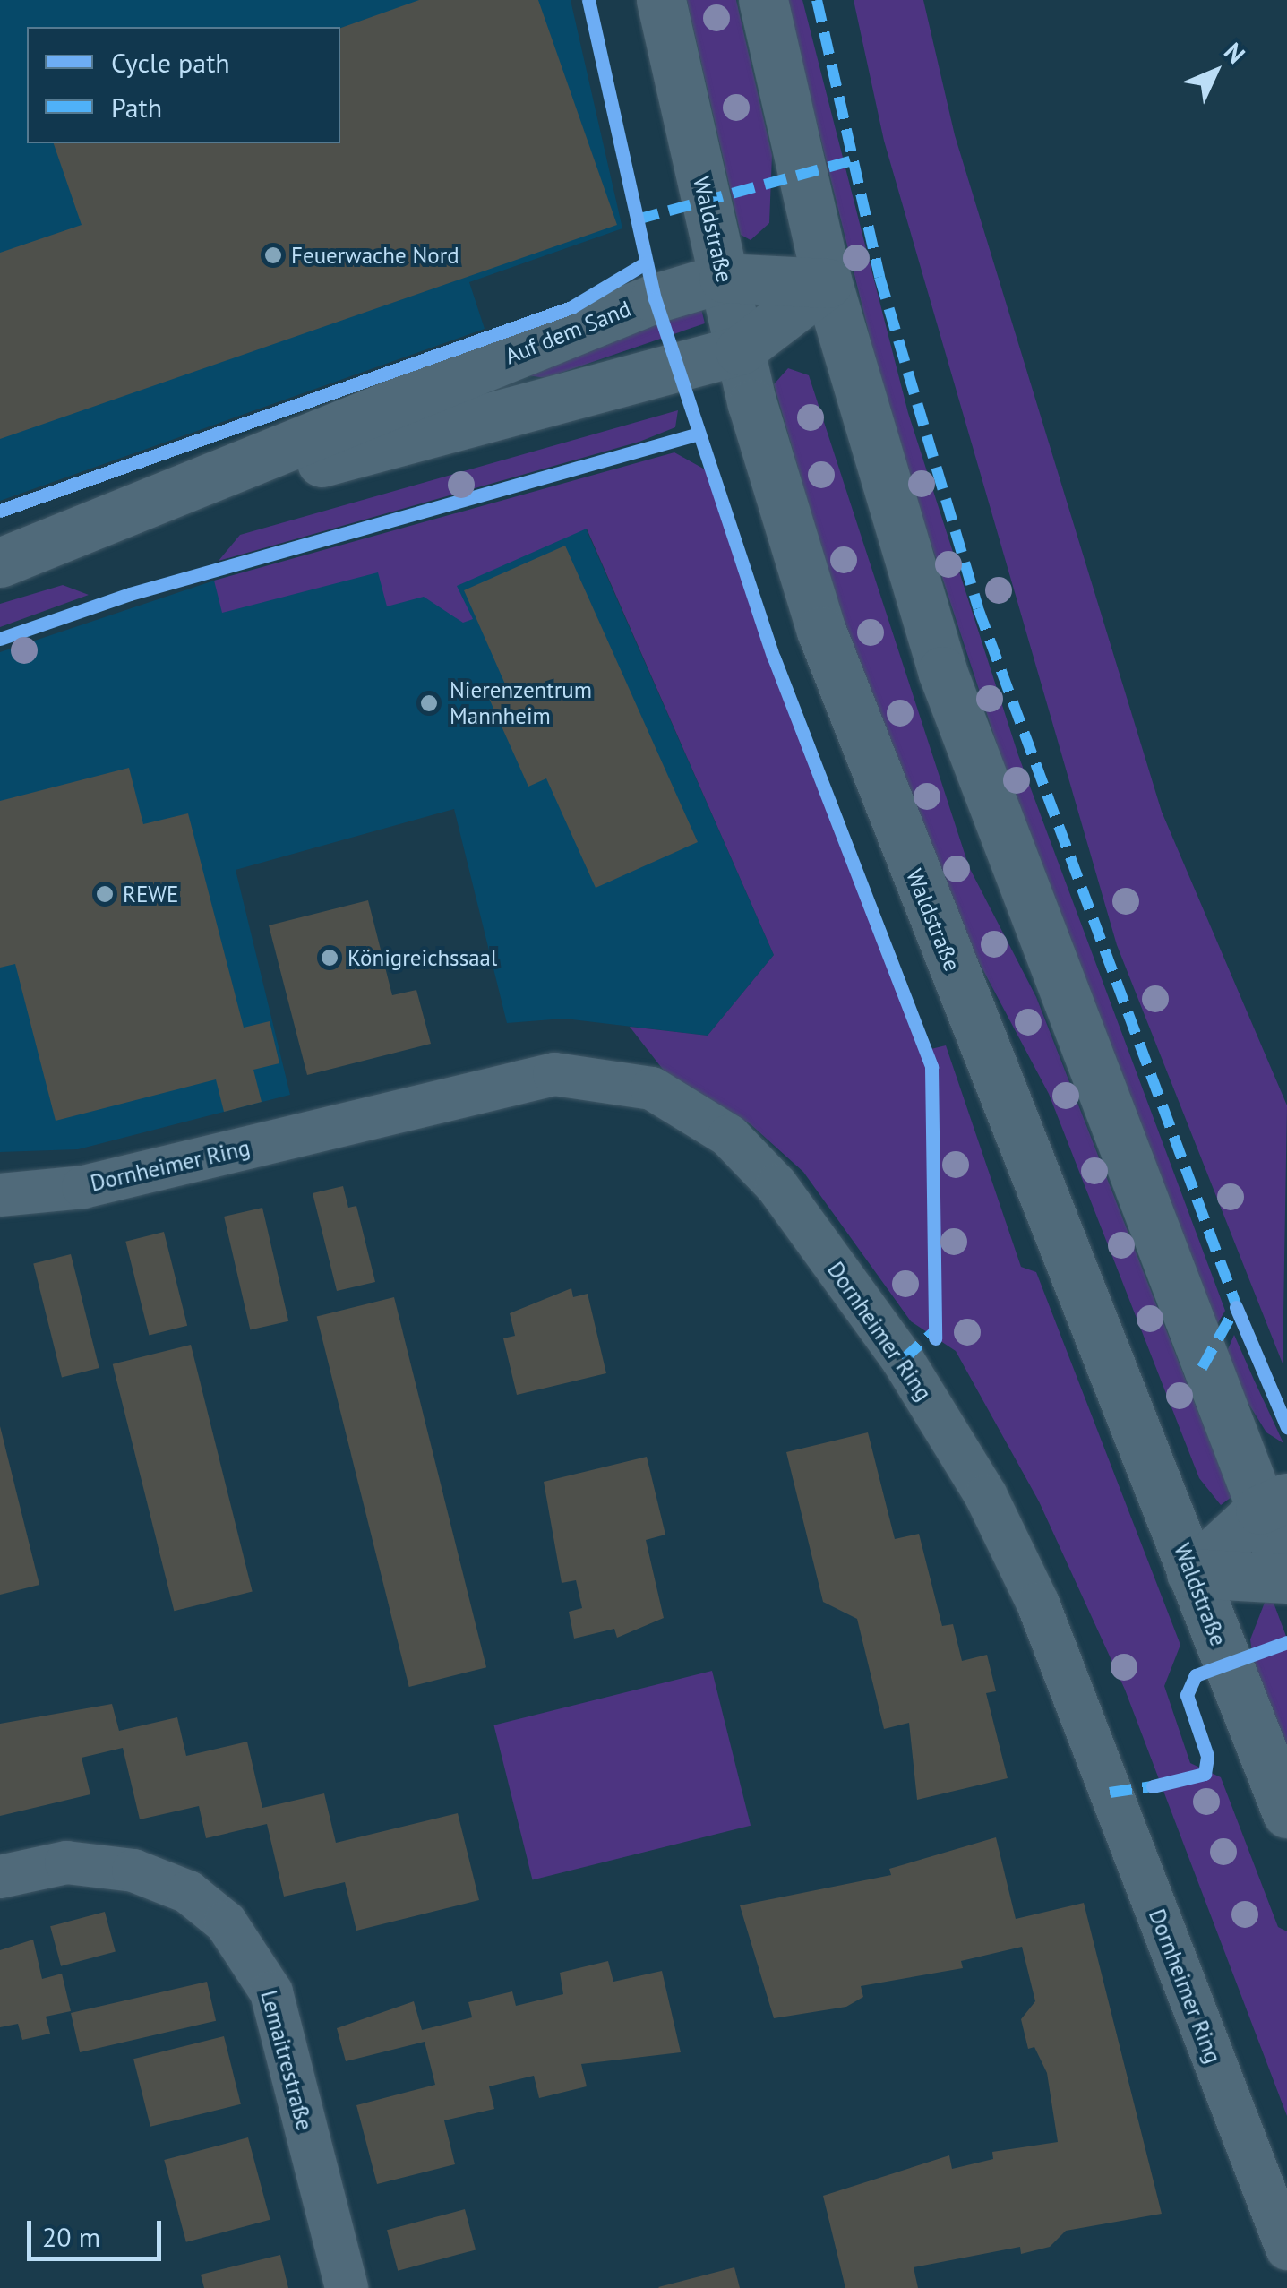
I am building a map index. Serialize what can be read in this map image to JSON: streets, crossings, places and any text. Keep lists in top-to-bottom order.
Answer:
{
  "streets": {
    "main road": ["Waldstraße", "Auf dem Sand"],
    "street": ["Dornheimer Ring", "Lemaitrestraße"]
  },
  "crossings": [
    ["Waldstraße", "Auf dem Sand"]
  ],
  "places": [
    "Feuerwache Nord",
    "Nierenzentrum Mannheim",
    "REWE",
    "Königreichssaal"
  ],
  "legend": ["Cycle path", "Path"],
  "scale_bar": "20 m",
  "north": "top right"
}
